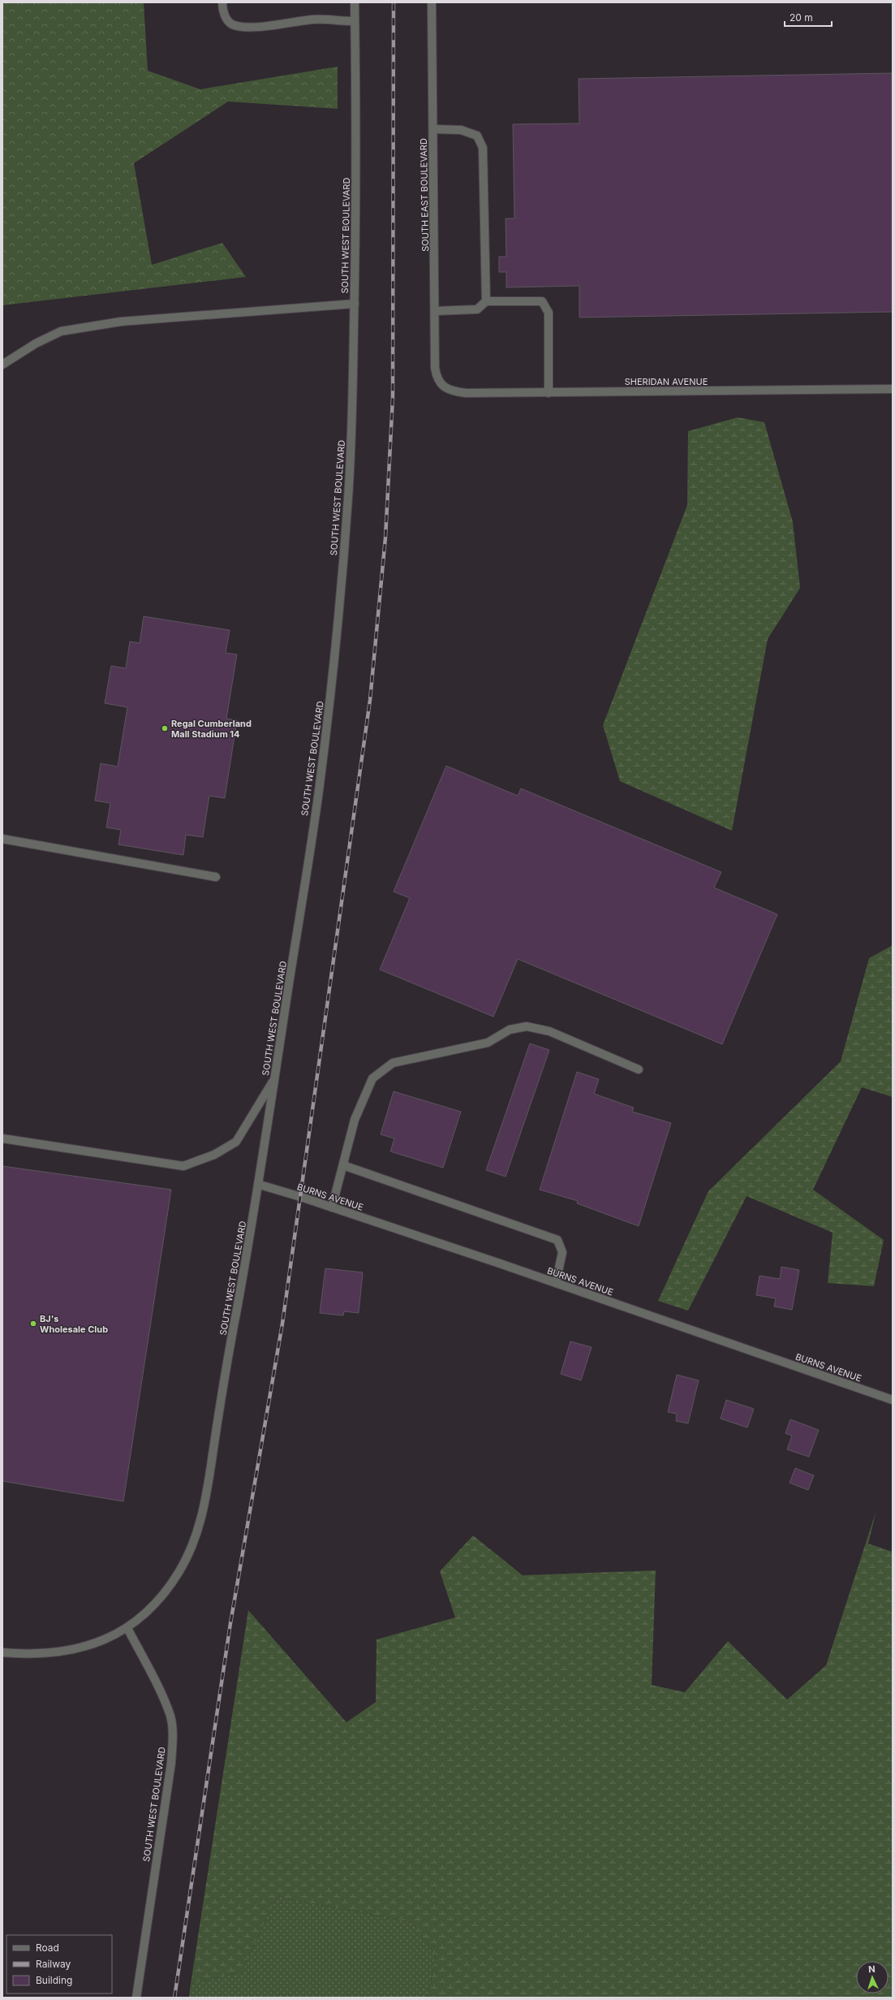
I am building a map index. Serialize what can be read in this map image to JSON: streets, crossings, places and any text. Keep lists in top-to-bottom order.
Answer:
{
  "streets": {
    "street": [
      "SOUTH EAST BOULEVARD",
      "SOUTH WEST BOULEVARD",
      "SHERIDAN AVENUE",
      "BURNS AVENUE"
    ]
  },
  "crossings": [
    ["SOUTH EAST BOULEVARD", "SHERIDAN AVENUE"],
    ["SOUTH WEST BOULEVARD", "BURNS AVENUE"]
  ],
  "places": ["Regal Cumberland Mall Stadium 14", "BJ's Wholesale Club"],
  "legend": ["Road", "Railway", "Building"],
  "scale_bar": "20 m",
  "north": "top"
}
